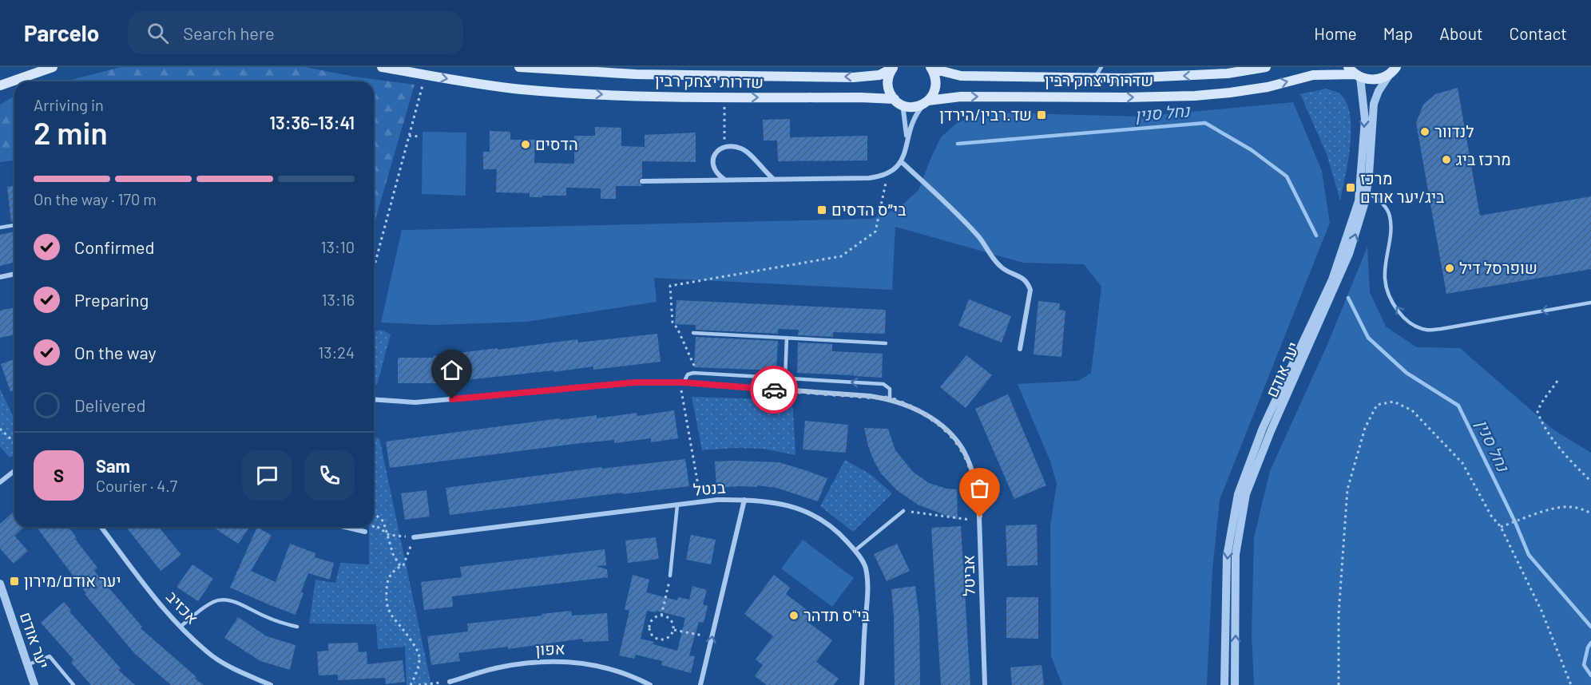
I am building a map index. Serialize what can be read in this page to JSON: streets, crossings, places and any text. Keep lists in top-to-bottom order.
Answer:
{
  "streets": {
    "main road": ["שדרות יצחק רבין"],
    "street": [
      "יער אודם",
      "בנטל",
      "אביטל",
      "אכזיב",
      "אפון"
    ]
  },
  "crossings": [
    ["שדרות יצחק רבין", "יער אודם"]
  ],
  "water": ["נחל סנין"],
  "places": {
    "transit": [
      "שד.רבין/הירדן",
      "מרכז ביג/יער אודם",
      "בי״ס הדסים",
      "יער אודם/מירון"
    ],
    "other": [
      "לנדוור",
      "הדסים",
      "מרכז ביג",
      "שופרסל דיל",
      "בי\"ס תדהר"
    ]
  },
  "page": {
    "header": "Parcelo",
    "search": "Search here",
    "nav": [
      "Home",
      "Map",
      "About",
      "Contact"
    ],
    "heading": ["2 min", "Arriving in", "13:36–13:41"],
    "panel": ["Sam", "Courier · 4.7"],
    "bar": "On the way · 170 m",
    "list": [
      ["Confirmed", "13:10"],
      ["Preparing", "13:16"],
      ["On the way", "13:24"],
      "Delivered"
    ],
    "round": "S"
  }
}
